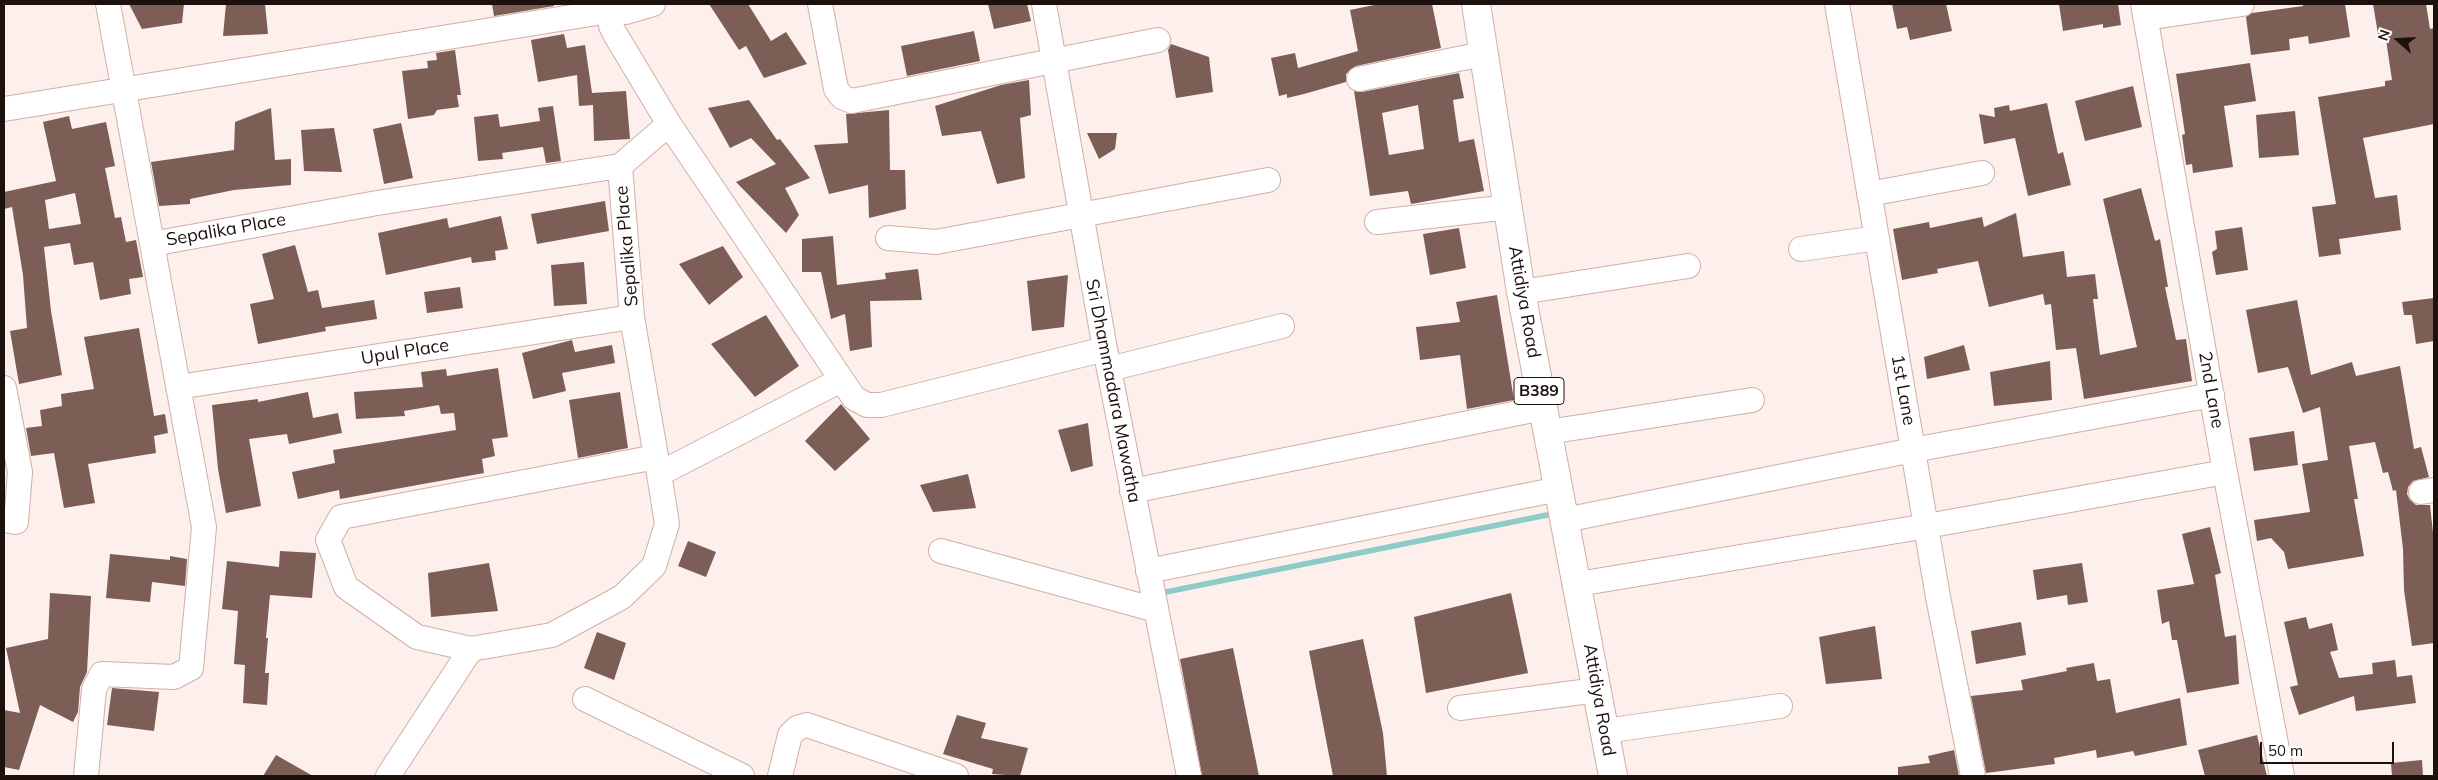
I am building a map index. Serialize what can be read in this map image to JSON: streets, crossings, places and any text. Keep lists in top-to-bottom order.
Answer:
{
  "streets": {
    "main road": ["Attidiya Road", "B389"],
    "street": [
      "Sepalika Place",
      "Upul Place",
      "1st Lane",
      "2nd Lane",
      "Sri Dhammadara Mawatha"
    ]
  },
  "crossings": [
    ["Sepalika Place", "Upul Place"]
  ],
  "scale_bar": "50 m",
  "north": "left"
}
